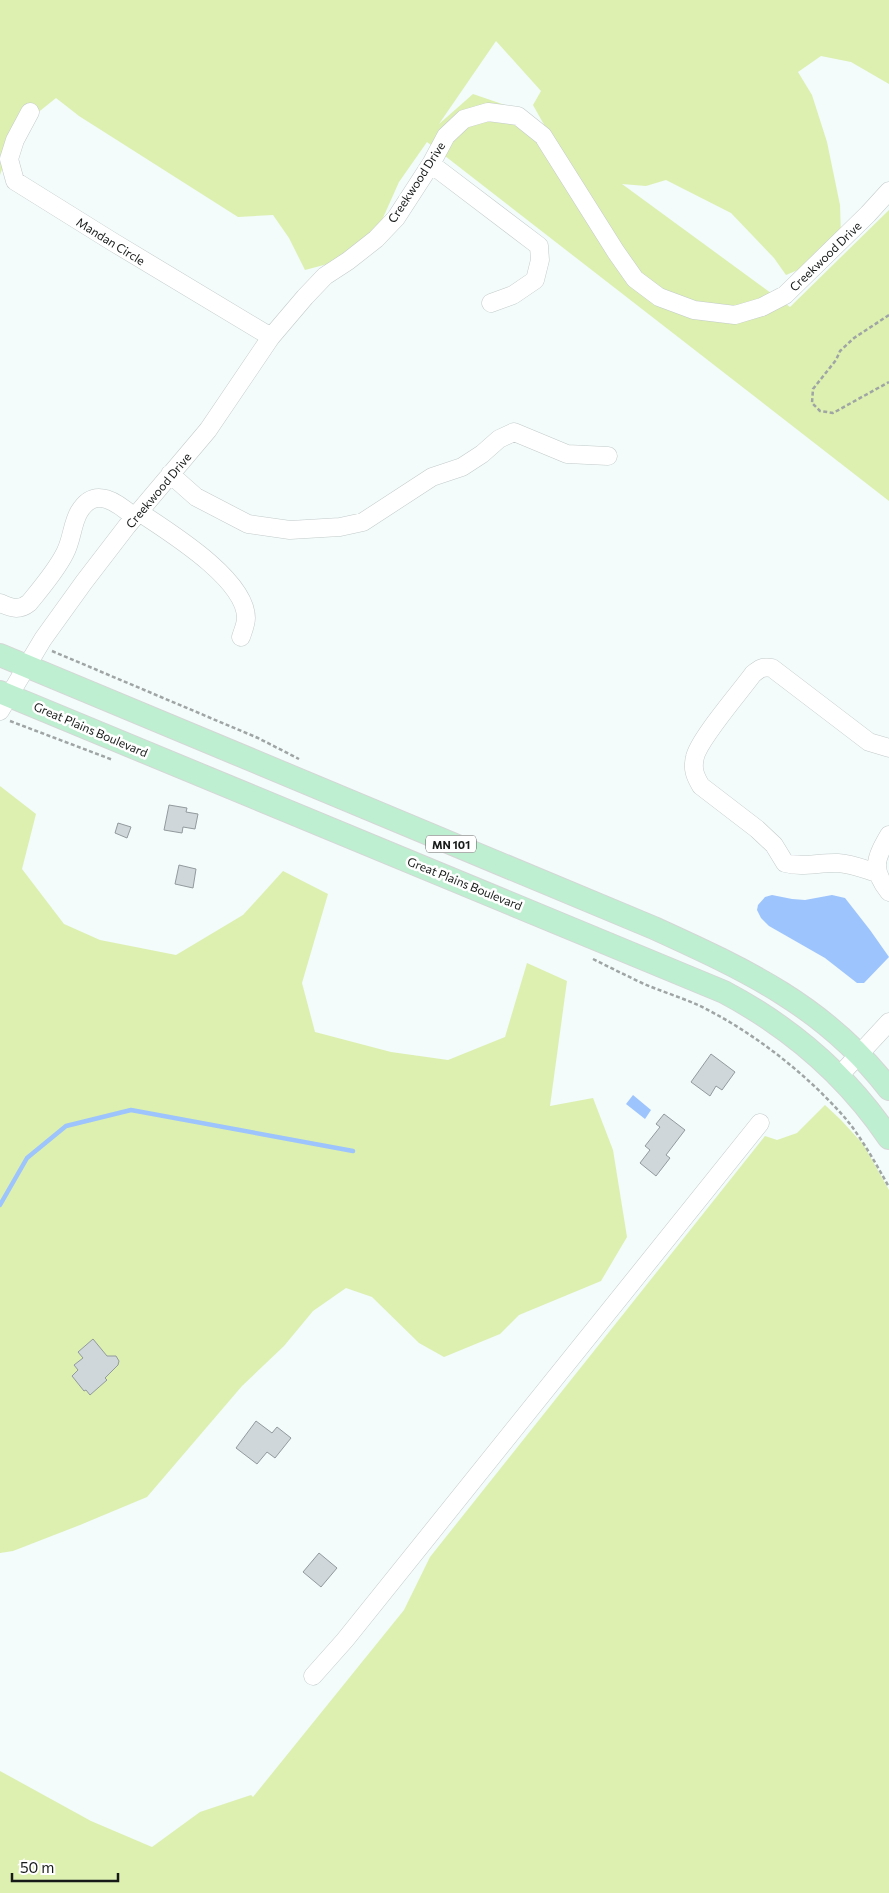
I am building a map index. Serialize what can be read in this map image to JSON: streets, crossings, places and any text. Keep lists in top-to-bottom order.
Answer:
{
  "streets": {
    "main road": ["Great Plains Boulevard", "MN 101"],
    "street": ["Creekwood Drive", "Mandan Circle"]
  },
  "crossings": [
    ["Creekwood Drive", "Mandan Circle"],
    ["Creekwood Drive", "Great Plains Boulevard"],
    ["Creekwood Drive", "MN 101"]
  ],
  "scale_bar": "50 m"
}
